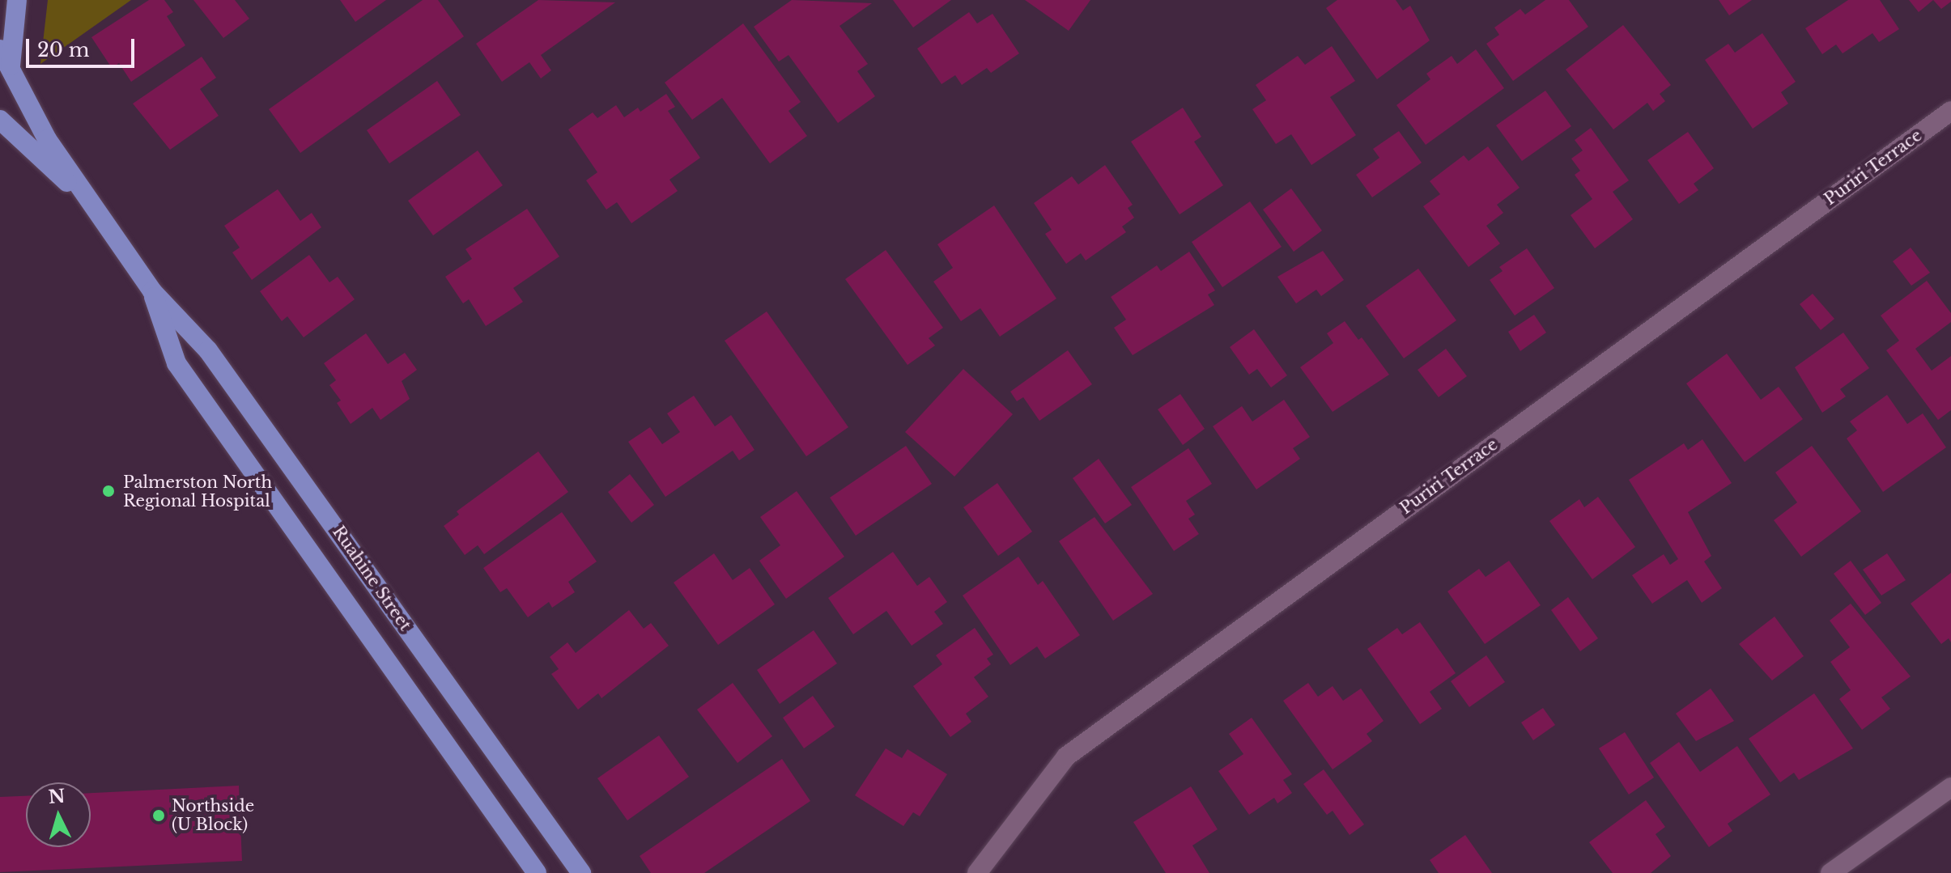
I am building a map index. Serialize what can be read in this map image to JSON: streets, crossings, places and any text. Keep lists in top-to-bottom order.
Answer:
{
  "streets": {
    "main road": ["Ruahine Street"],
    "street": ["Puriri Terrace"]
  },
  "places": ["Palmerston North Regional Hospital", "Northside (U Block)"],
  "scale_bar": "20 m",
  "north": "top"
}
